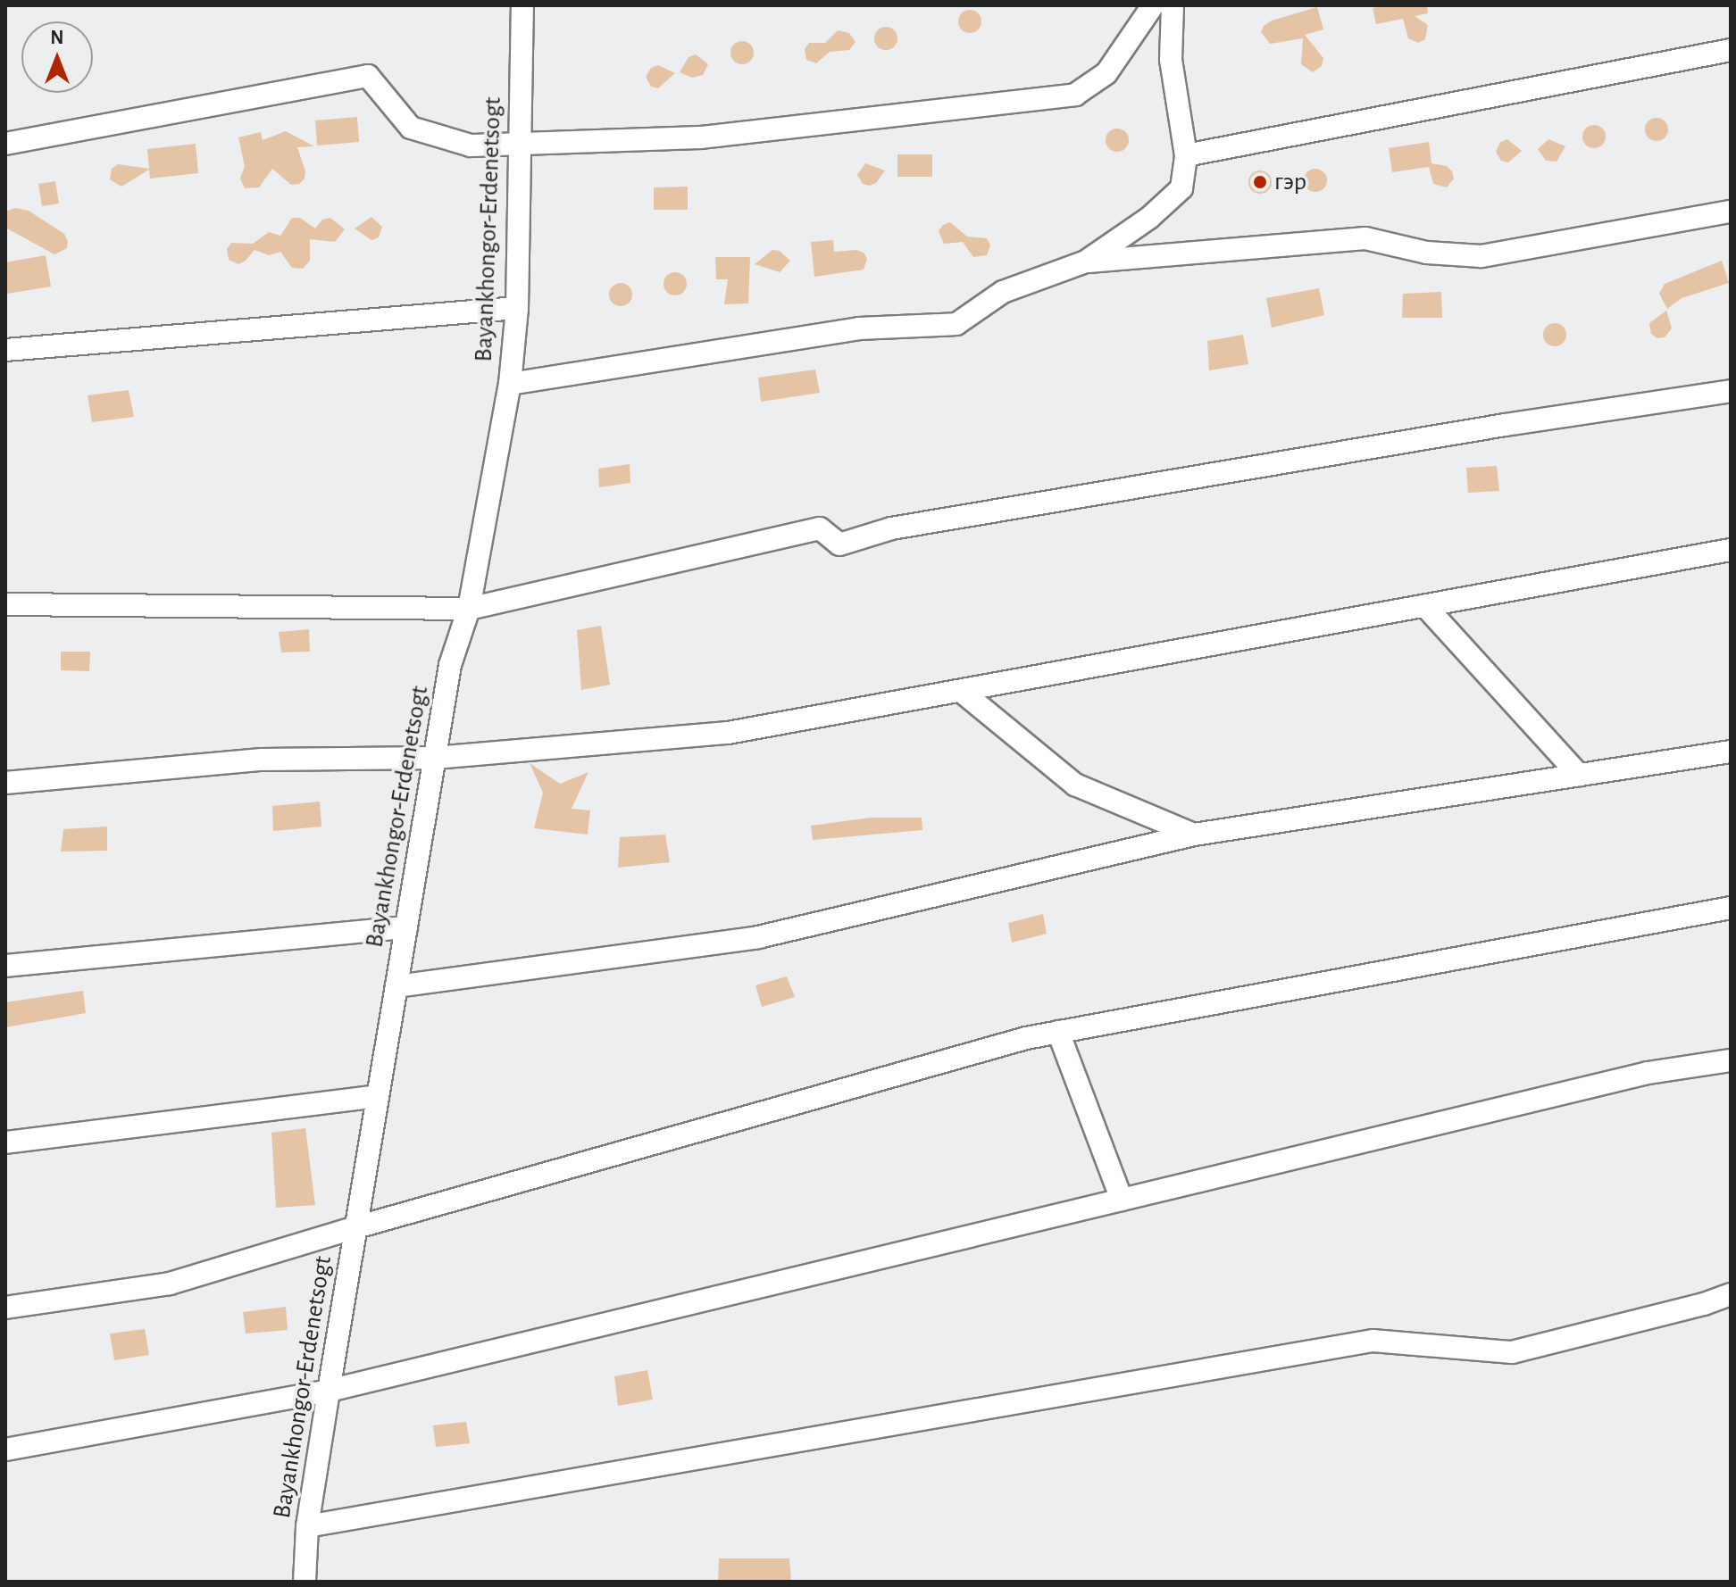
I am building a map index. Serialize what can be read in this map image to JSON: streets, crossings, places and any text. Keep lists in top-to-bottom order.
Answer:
{
  "streets": {
    "street": ["Bayankhongor-Erdenetsogt"]
  },
  "places": ["гэр"],
  "north": "top"
}
